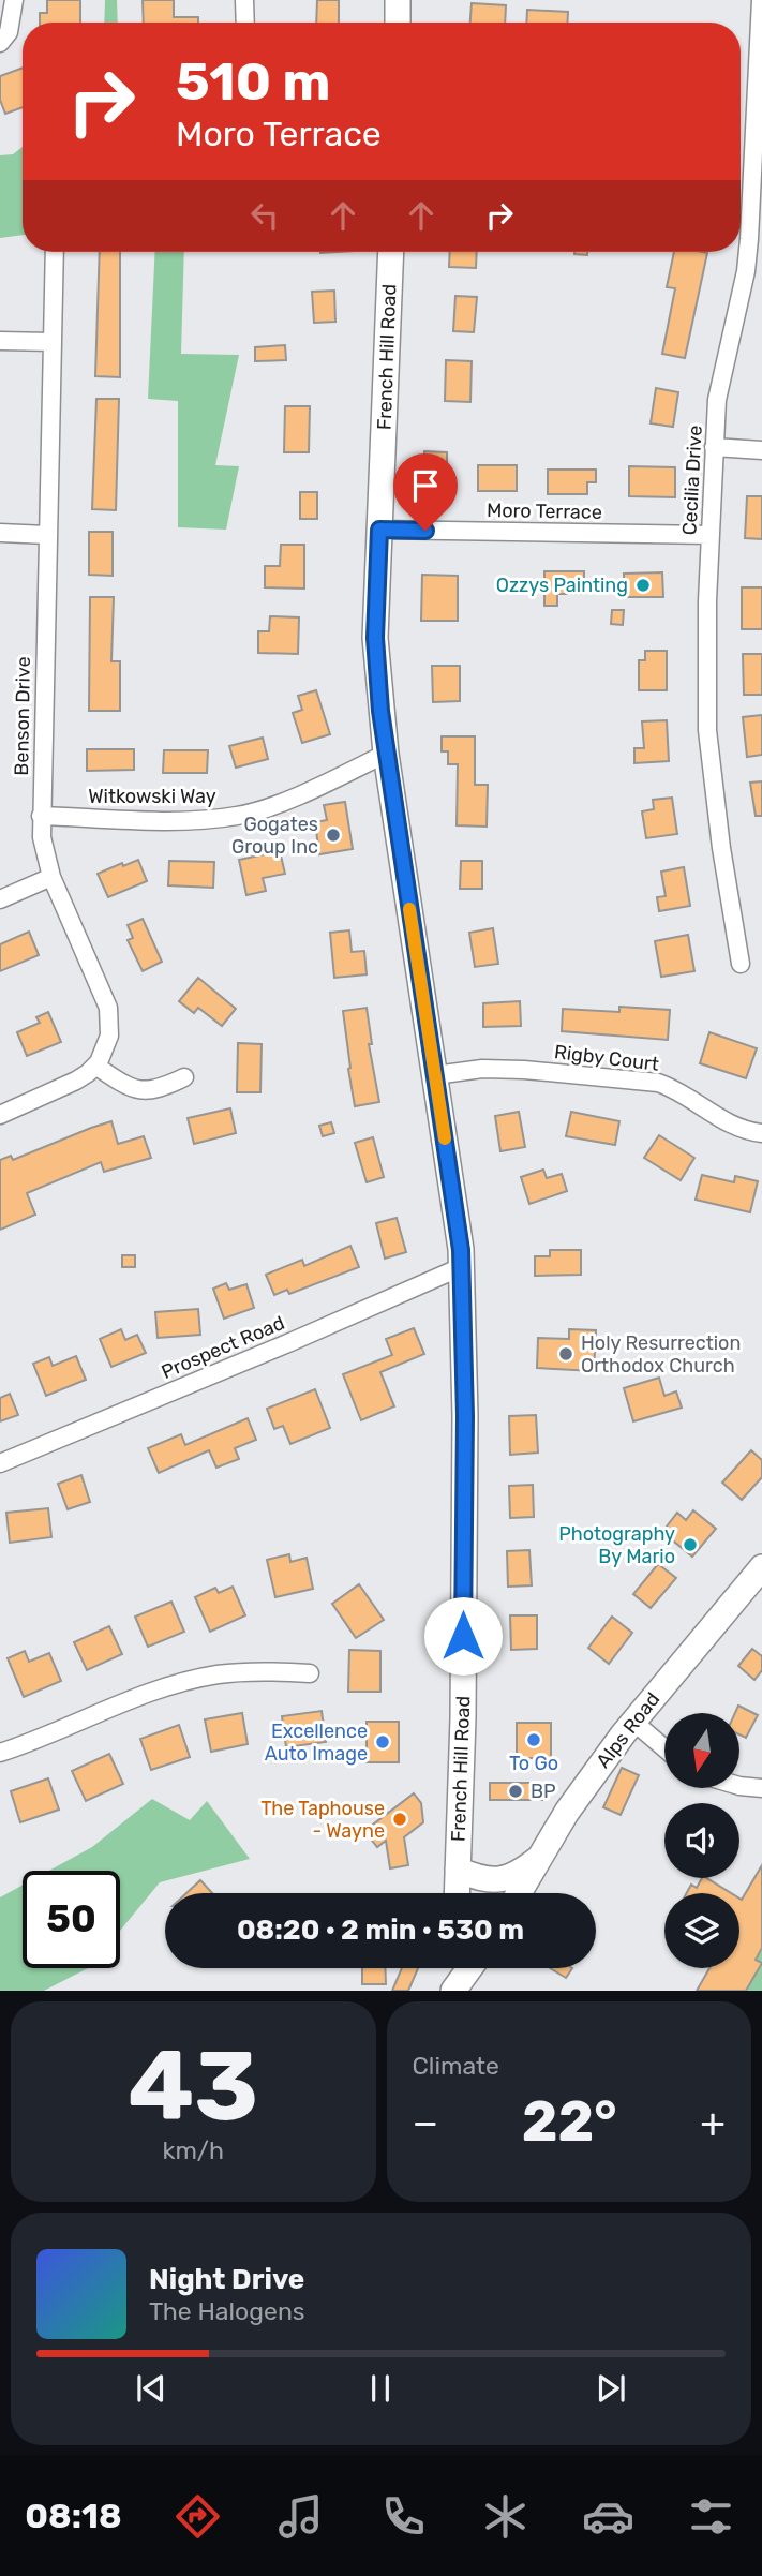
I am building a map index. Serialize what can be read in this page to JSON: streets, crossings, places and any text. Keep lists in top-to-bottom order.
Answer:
{
  "streets": {
    "main road": ["French Hill Road", "Alps Road"],
    "street": [
      "Cecilia Drive",
      "Moro Terrace",
      "Benson Drive",
      "Witkowski Way",
      "Rigby Court",
      "Prospect Road"
    ]
  },
  "crossings": [
    ["French Hill Road", "Moro Terrace"],
    ["French Hill Road", "Witkowski Way"],
    ["French Hill Road", "Rigby Court"],
    ["French Hill Road", "Prospect Road"],
    ["Cecilia Drive", "Moro Terrace"],
    ["Benson Drive", "Witkowski Way"]
  ],
  "places": [
    "Ozzys Painting",
    "Gogates Group Inc",
    "Holy Resurrection Orthodox Church",
    "Photography By Mario",
    "To Go",
    "Excellence Auto Image",
    "BP",
    "The Taphouse - Wayne"
  ],
  "north": "bottom",
  "page": {
    "turn": ["510 m", "Moro Terrace"],
    "limit": "50",
    "trip": "08:20 · 2 min · 530 m",
    "tile": [
      ["43", "km/h"],
      "Climate"
    ],
    "heat": ["−", "22°", "+"],
    "song": ["Night Drive", "The Halogens"],
    "tabs": "08:18"
  }
}
